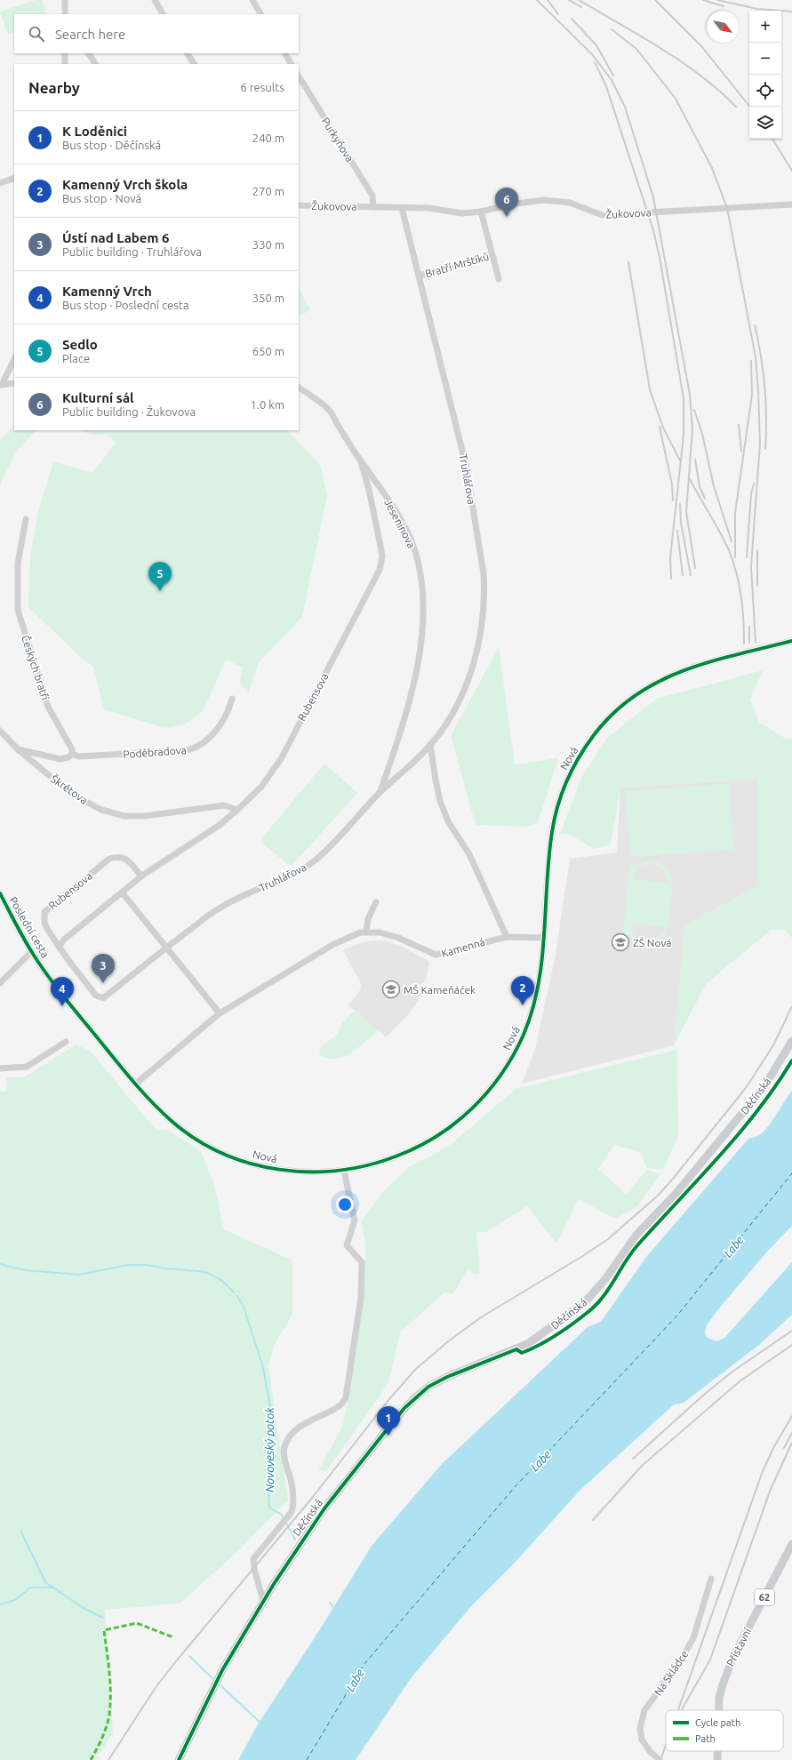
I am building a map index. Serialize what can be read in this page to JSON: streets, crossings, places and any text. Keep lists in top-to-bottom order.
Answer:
{
  "streets": {
    "main road": ["Děčínská", "62", "Přístavní"],
    "street": [
      "Purkyňova",
      "Žukovova",
      "Bratří Mrštíků",
      "Truhlářova",
      "Jeseninova",
      "Českých bratří",
      "Rubensova",
      "Poděbradova",
      "Nová",
      "Škrétova",
      "Poslední cesta",
      "Kamenná",
      "Na Skládce"
    ]
  },
  "crossings": [
    ["Purkyňova", "Žukovova"],
    ["Žukovova", "Bratří Mrštíků"],
    ["Žukovova", "Truhlářova"],
    ["Bratří Mrštíků", "Truhlářova"],
    ["Truhlářova", "Jeseninova"],
    ["Truhlářova", "Rubensova"],
    ["Jeseninova", "Rubensova"],
    ["Českých bratří", "Poděbradova"],
    ["Rubensova", "Škrétova"],
    ["Nová", "Poslední cesta"],
    ["Nová", "Kamenná"]
  ],
  "water": ["Labe", "Novoveský potok"],
  "places": {
    "school or university": ["ZŠ Nová", "MŠ Kameňáček"]
  },
  "legend": ["Cycle path", "Path"],
  "north": "bottom right",
  "page": {
    "map_buttons": ["+", "−"],
    "search": "Search here",
    "heading": ["Nearby", "6 results"],
    "list": [
      {
        "mark": "1",
        "name": "K Loděnici",
        "note": "Bus stop · Děčínská",
        "value": "240 m"
      },
      {
        "mark": "2",
        "name": "Kamenný Vrch škola",
        "note": "Bus stop · Nová",
        "value": "270 m"
      },
      {
        "mark": "3",
        "name": "Ústí nad Labem 6",
        "note": "Public building · Truhlářova",
        "value": "330 m"
      },
      {
        "mark": "4",
        "name": "Kamenný Vrch",
        "note": "Bus stop · Poslední cesta",
        "value": "350 m"
      },
      {
        "mark": "5",
        "name": "Sedlo",
        "note": "Place",
        "value": "650 m"
      },
      {
        "mark": "6",
        "name": "Kulturní sál",
        "note": "Public building · Žukovova",
        "value": "1.0 km"
      }
    ],
    "pins": [
      "6",
      "5",
      "3",
      "2",
      "4",
      "1"
    ]
  }
}
